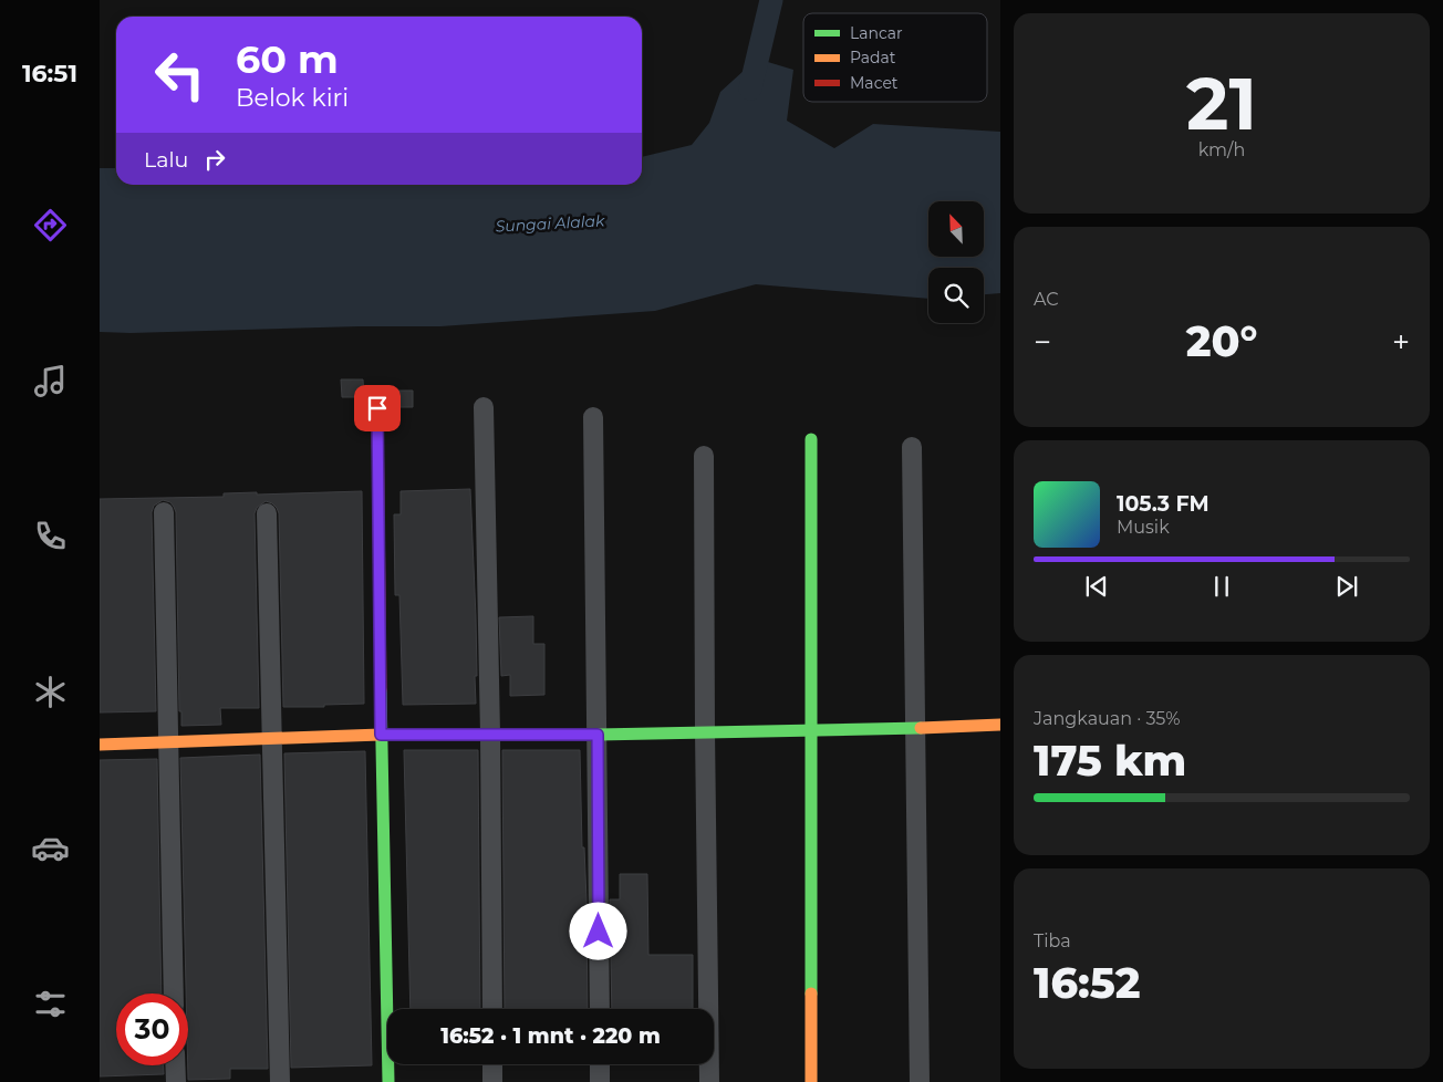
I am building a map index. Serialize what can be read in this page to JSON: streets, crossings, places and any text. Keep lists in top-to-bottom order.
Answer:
{
  "water": ["Sungai Alalak"],
  "legend": ["Lancar", "Padat", "Macet"],
  "north": "top left",
  "page": {
    "tabs": "16:51",
    "tile": [
      ["21", "km/h"],
      "AC",
      ["Jangkauan · 35%", "175 km"],
      ["Tiba", "16:52"]
    ],
    "turn": ["60 m", "Belok kiri"],
    "then": "Lalu",
    "heat": ["−", "20°", "+"],
    "song": ["105.3 FM", "Musik"],
    "limit": "30",
    "trip": "16:52 · 1 mnt · 220 m"
  }
}
